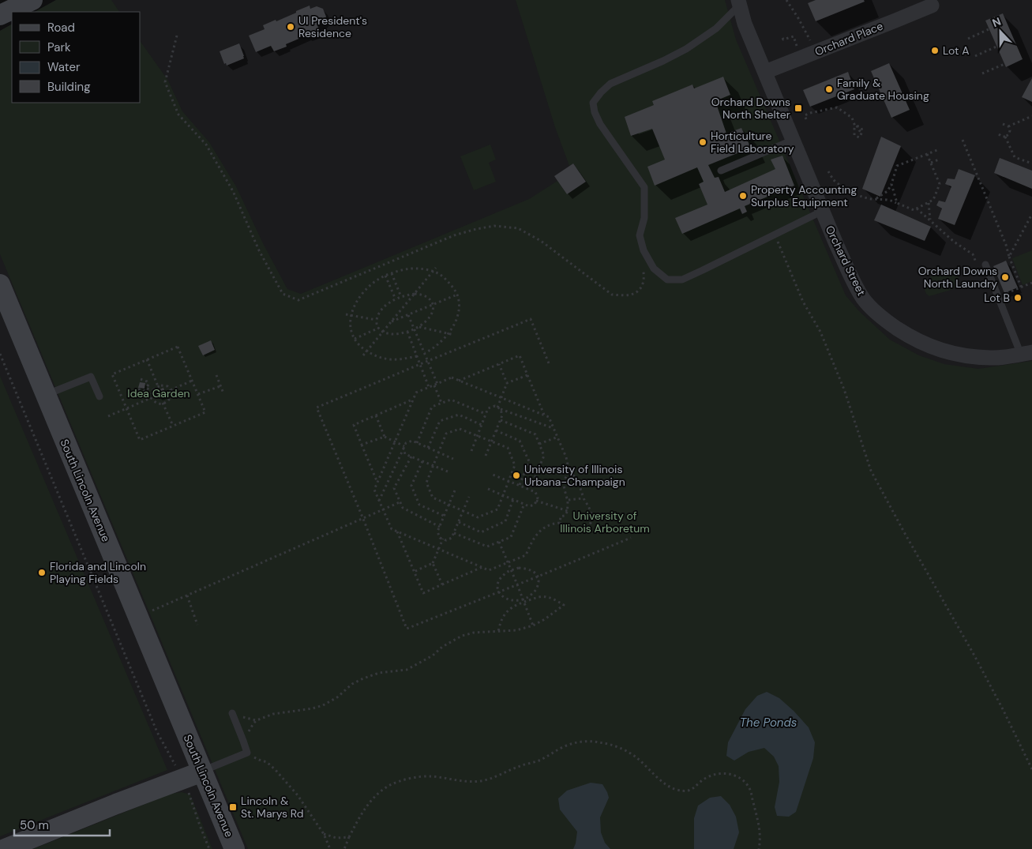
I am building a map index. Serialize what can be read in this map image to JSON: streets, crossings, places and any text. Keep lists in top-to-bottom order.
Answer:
{
  "streets": {
    "main road": ["South Lincoln Avenue"],
    "street": ["Orchard Place", "Orchard Street"]
  },
  "crossings": [
    ["Orchard Place", "Orchard Street"]
  ],
  "water": ["The Ponds"],
  "parks": ["Idea Garden", "University of Illinois Arboretum"],
  "places": {
    "other": [
      "UI President's Residence",
      "Lot A",
      "Family & Graduate Housing",
      "Horticulture Field Laboratory",
      "Property Accounting Surplus Equipment",
      "Orchard Downs North Laundry",
      "Lot B",
      "University of Illinois Urbana-Champaign",
      "Florida and Lincoln Playing Fields"
    ],
    "transit": ["Orchard Downs North Shelter", "Lincoln & St. Marys Rd"]
  },
  "legend": [
    "Road",
    "Park",
    "Water",
    "Building"
  ],
  "scale_bar": "50 m",
  "north": "top"
}
